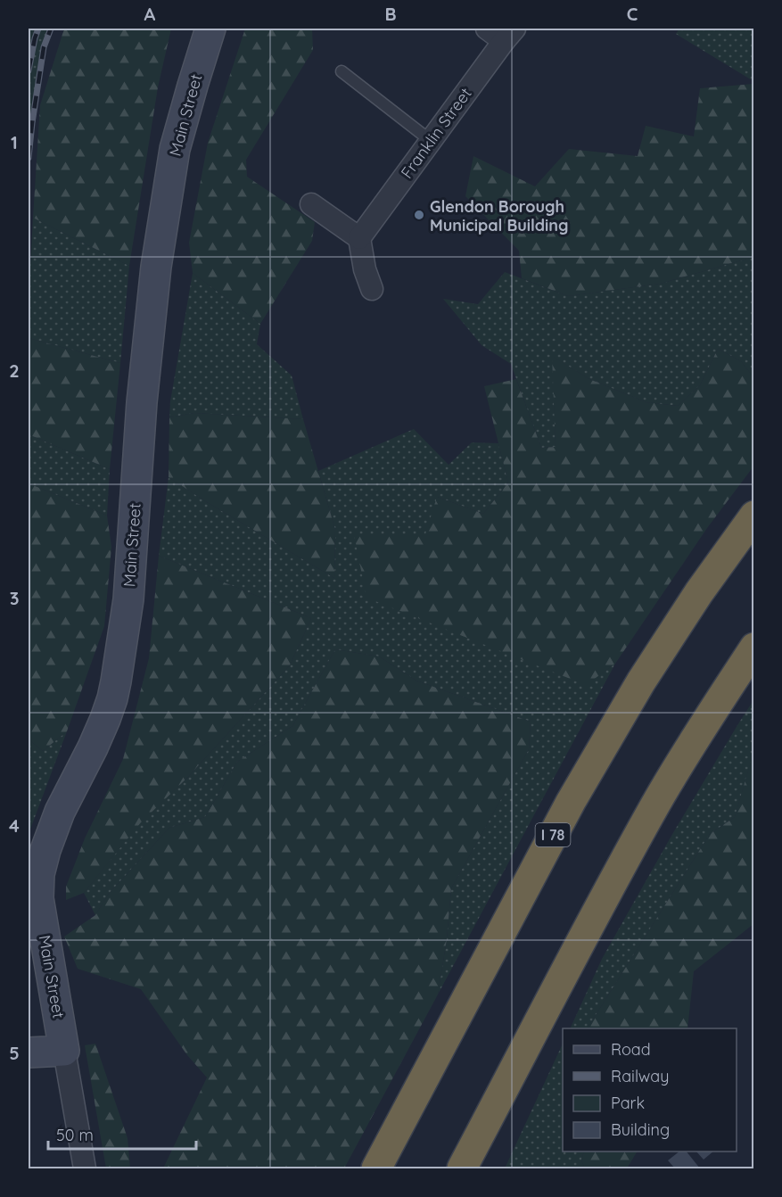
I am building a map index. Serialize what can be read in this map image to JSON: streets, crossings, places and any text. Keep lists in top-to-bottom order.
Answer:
{
  "streets": {
    "highway": ["I 78"],
    "main road": ["Main Street"],
    "street": ["Franklin Street"]
  },
  "places": ["Glendon Borough Municipal Building"],
  "legend": [
    "Road",
    "Railway",
    "Park",
    "Building"
  ],
  "scale_bar": "50 m",
  "grid": {
    "columns": ["A", "B", "C"],
    "rows": [
      "1",
      "2",
      "3",
      "4",
      "5"
    ]
  }
}
